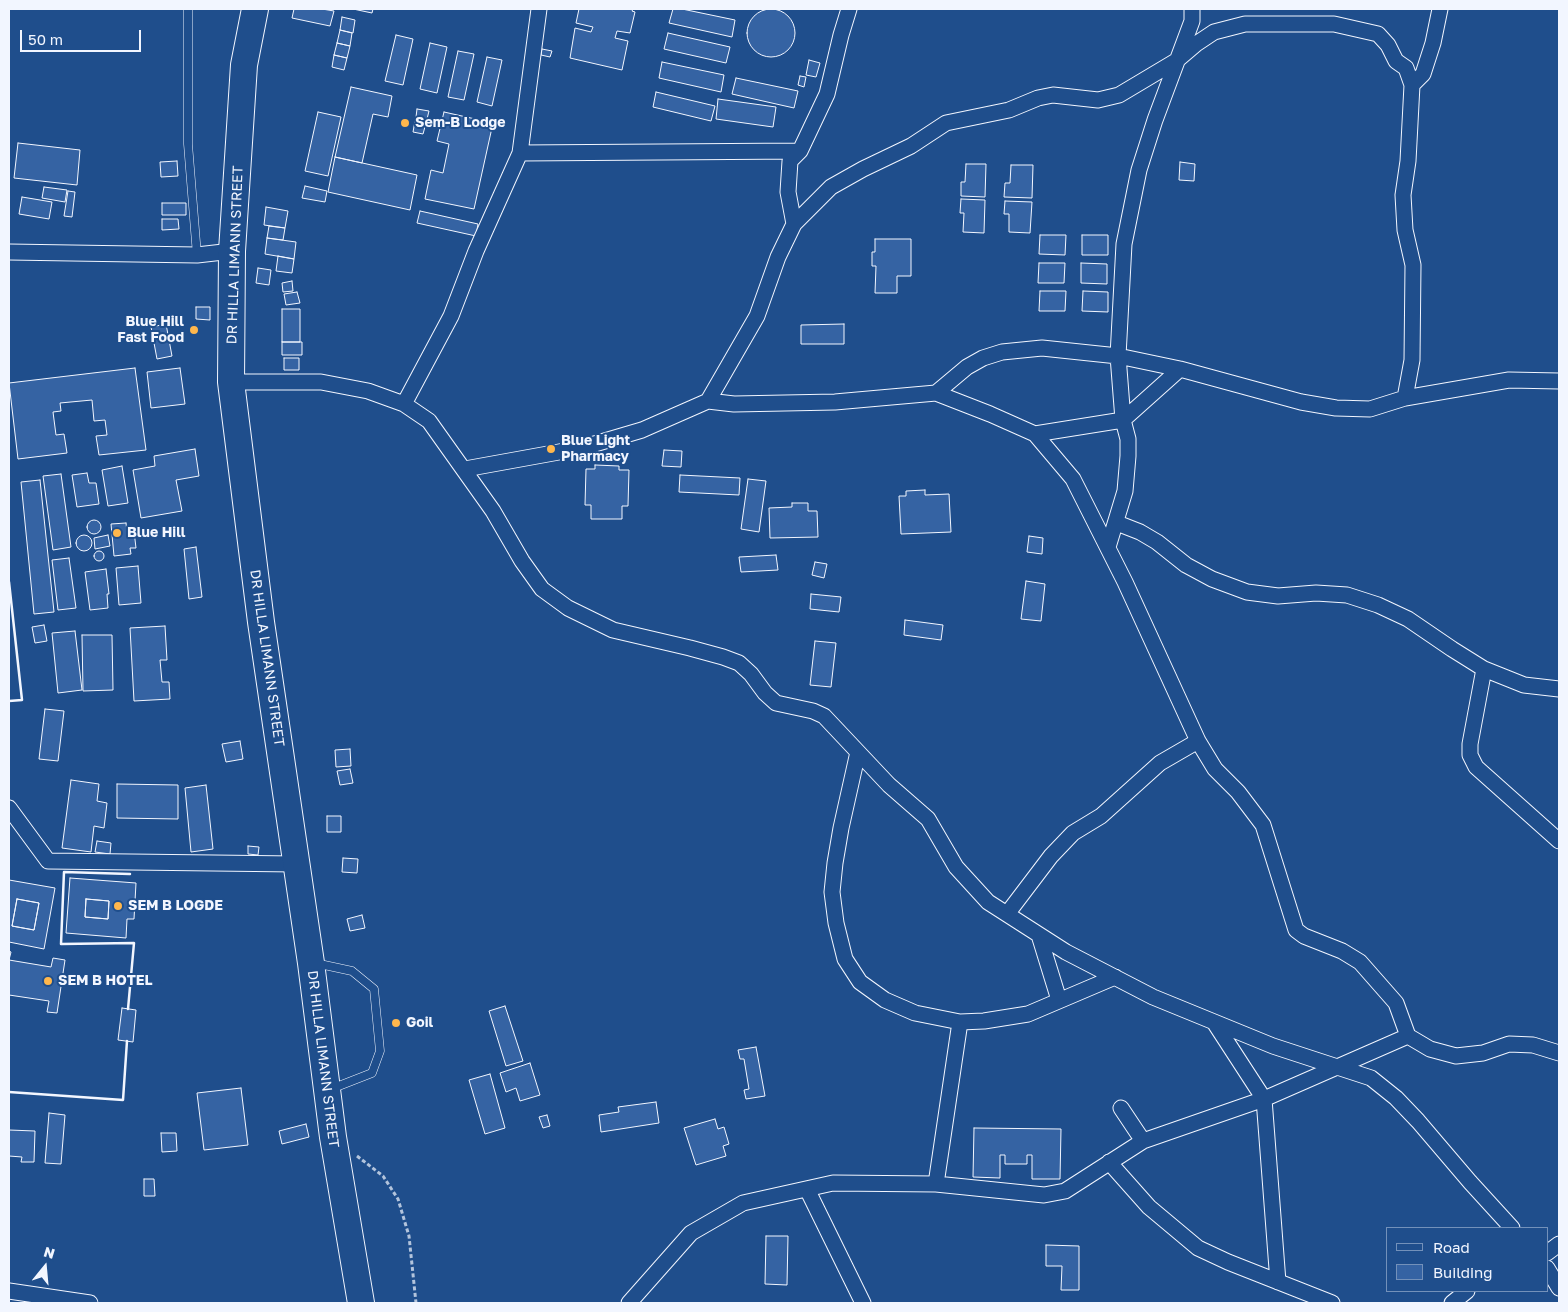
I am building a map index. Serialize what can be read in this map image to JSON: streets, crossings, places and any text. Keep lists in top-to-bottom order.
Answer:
{
  "streets": {
    "highway": ["DR HILLA LIMANN STREET"]
  },
  "places": [
    "Sem-B Lodge",
    "Blue Hill Fast Food",
    "Blue Light Pharmacy",
    "Blue Hill",
    "SEM B LOGDE",
    "SEM B HOTEL",
    "Goil"
  ],
  "legend": ["Road", "Building"],
  "scale_bar": "50 m",
  "north": "top"
}
